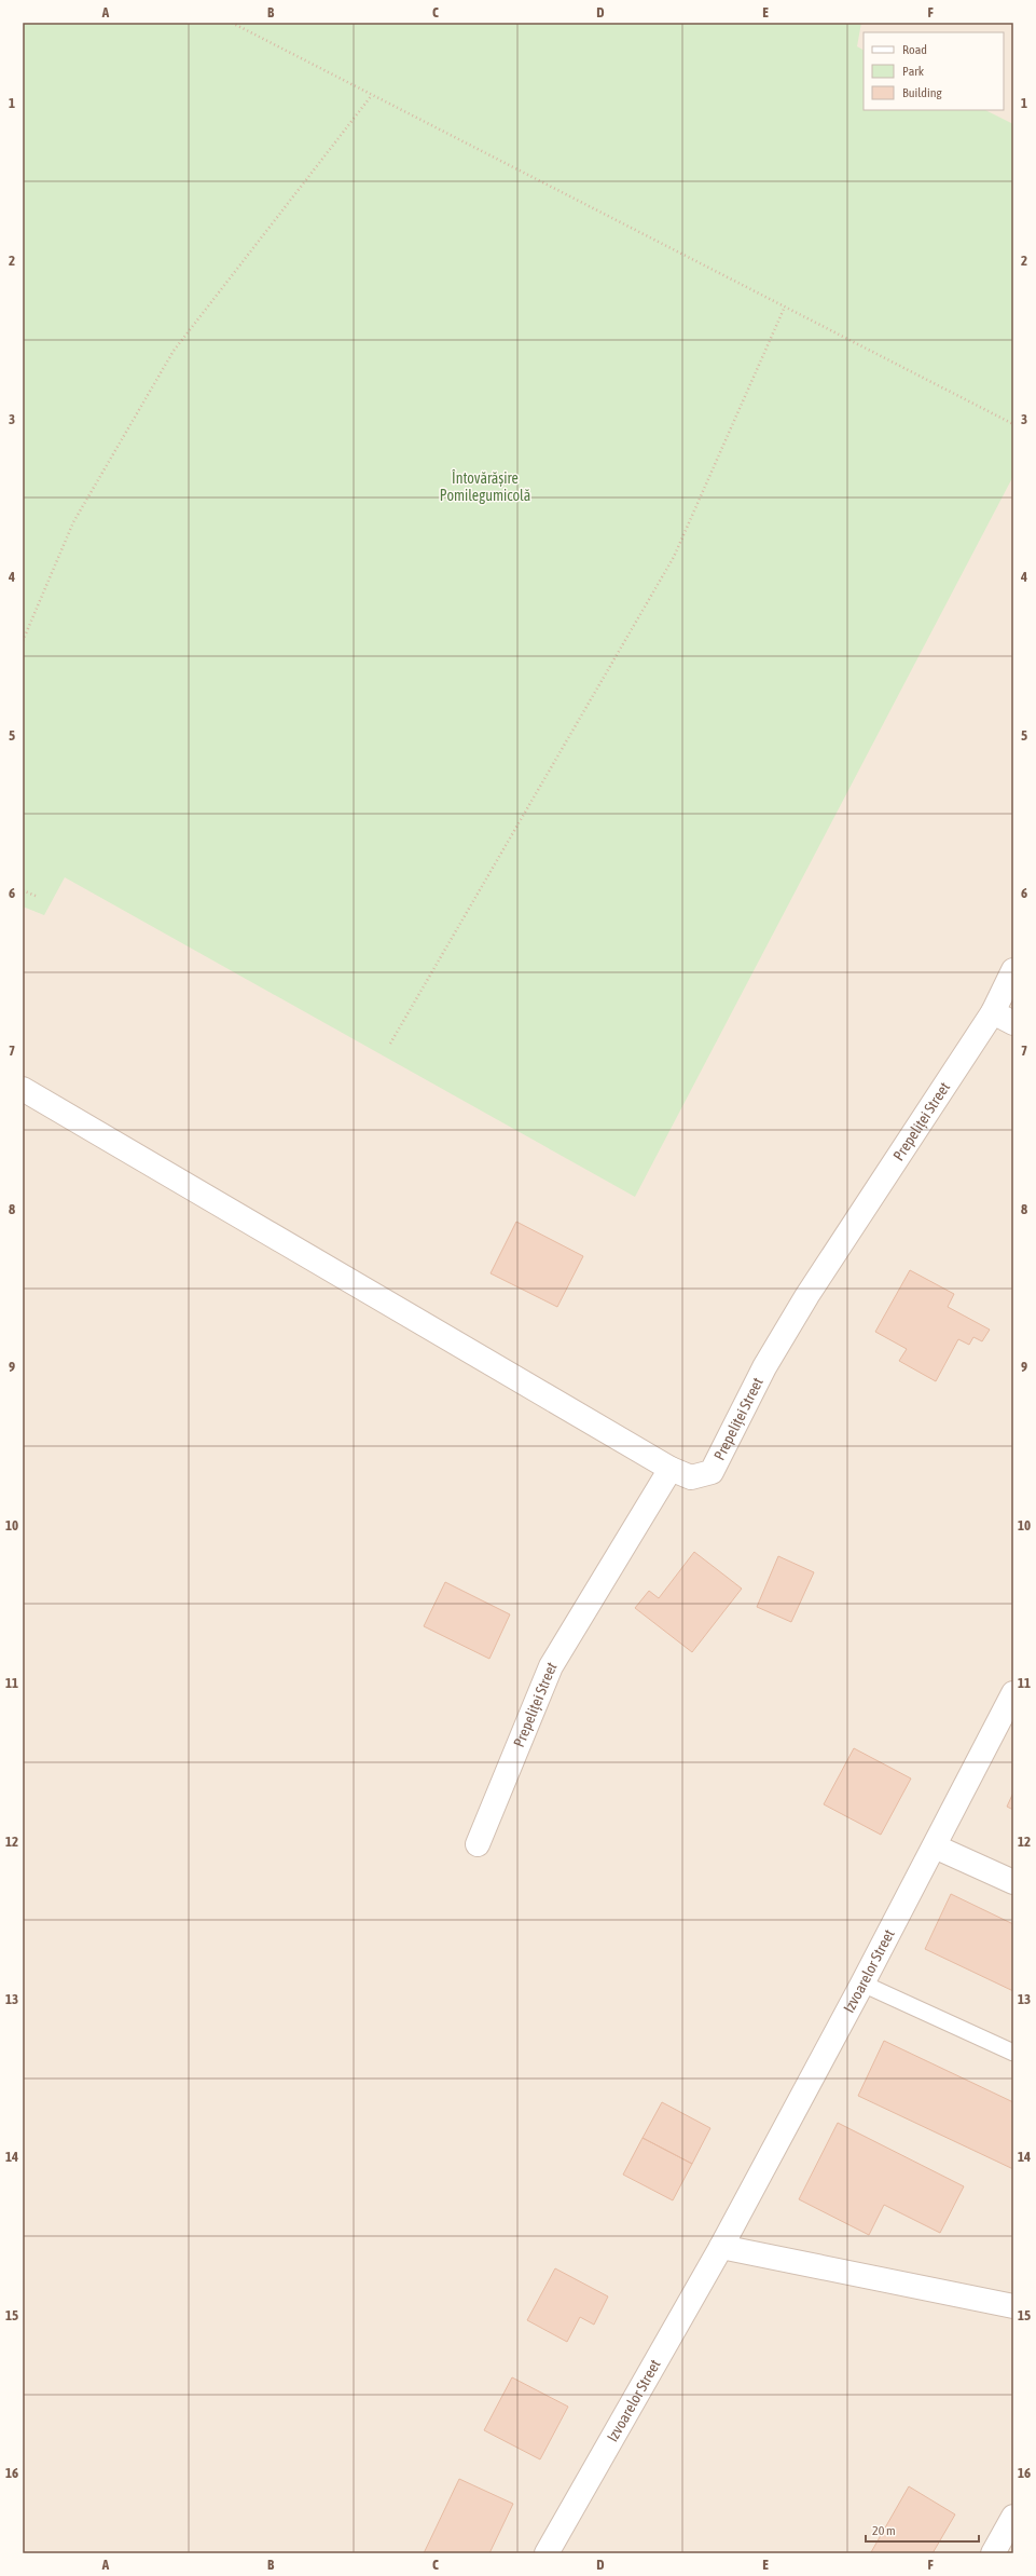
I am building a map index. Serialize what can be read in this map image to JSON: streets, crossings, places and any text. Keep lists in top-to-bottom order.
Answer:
{
  "streets": {
    "street": ["Prepeliței Street", "Izvoarelor Street"]
  },
  "parks": ["Întovărășire Pomilegumicolă"],
  "legend": ["Road", "Park", "Building"],
  "scale_bar": "20 m",
  "grid": {
    "columns": [
      "A",
      "B",
      "C",
      "D",
      "E",
      "F"
    ],
    "rows": [
      "1",
      "2",
      "3",
      "4",
      "5",
      "6",
      "7",
      "8",
      "9",
      "10",
      "11",
      "12",
      "13",
      "14",
      "15",
      "16"
    ]
  }
}
